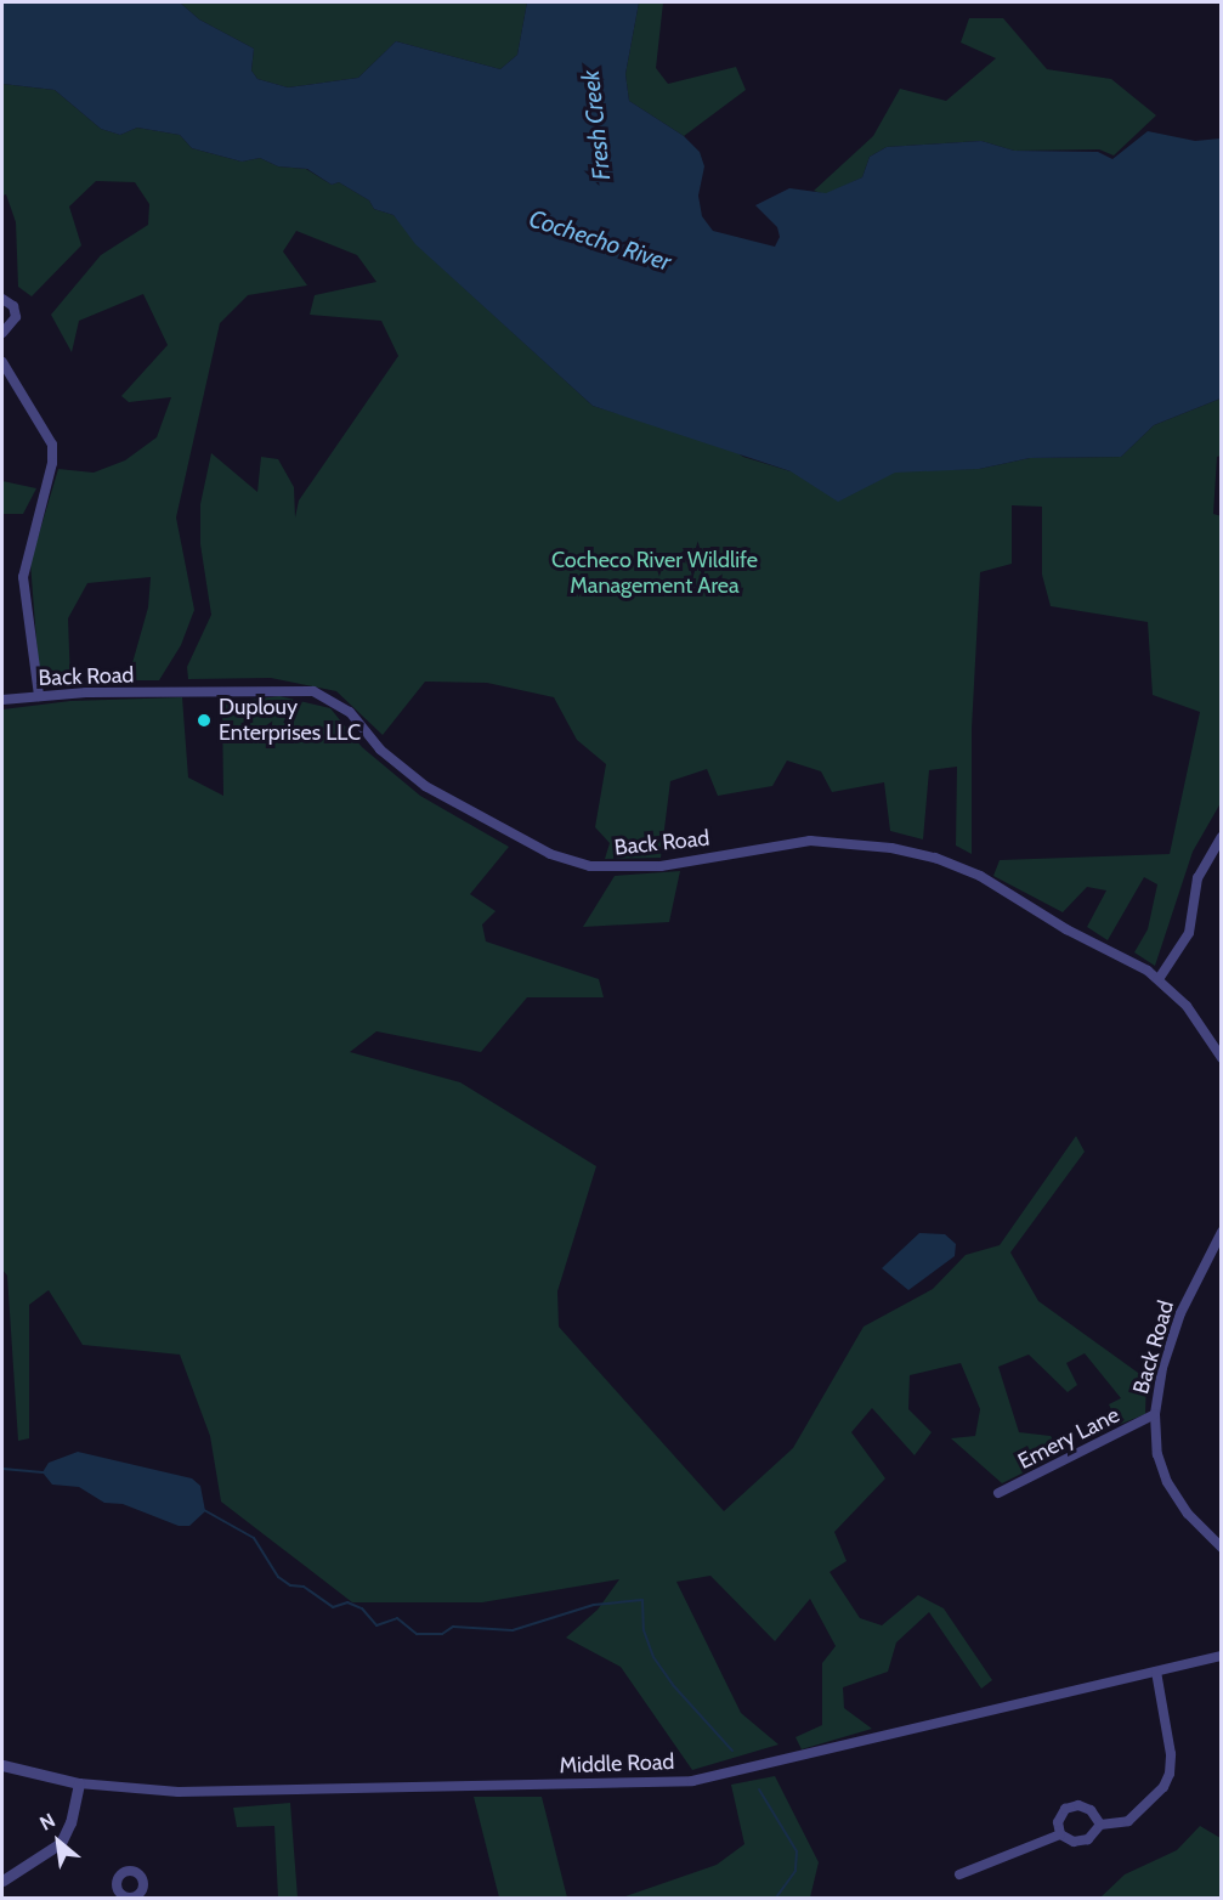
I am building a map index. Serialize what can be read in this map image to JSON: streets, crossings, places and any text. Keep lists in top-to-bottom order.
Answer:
{
  "streets": {
    "street": ["Back Road", "Emery Lane", "Middle Road"]
  },
  "crossings": [
    ["Back Road", "Emery Lane"]
  ],
  "water": ["Fresh Creek", "Cochecho River"],
  "parks": ["Cocheco River Wildlife Management Area"],
  "places": ["Duplouy Enterprises LLC"],
  "north": "top left"
}
